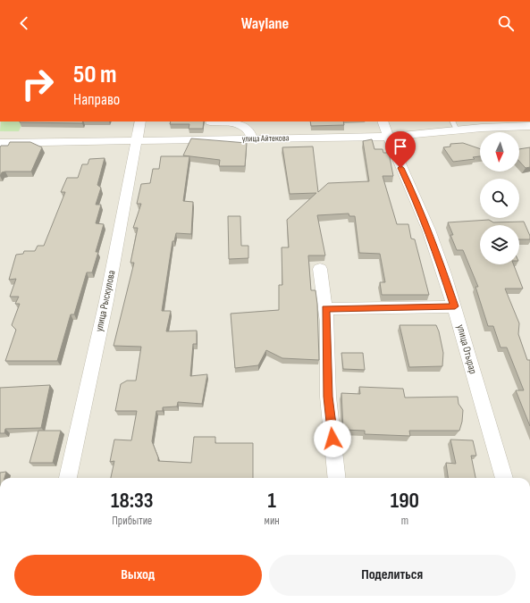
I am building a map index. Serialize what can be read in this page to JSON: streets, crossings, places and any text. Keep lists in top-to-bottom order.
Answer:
{
  "streets": {
    "street": ["улица Айтекова", "улица Рыскулова", "улица Отырар"]
  },
  "crossings": [
    ["улица Айтекова", "улица Рыскулова"],
    ["улица Айтекова", "улица Отырар"]
  ],
  "north": "bottom",
  "page": {
    "header": "Waylane",
    "turn": ["50 m", "Направо"],
    "eta": [
      "18:33",
      "Прибытие",
      "1",
      "мин",
      "190",
      "m"
    ],
    "buttons": ["Выход", "Поделиться"]
  }
}
